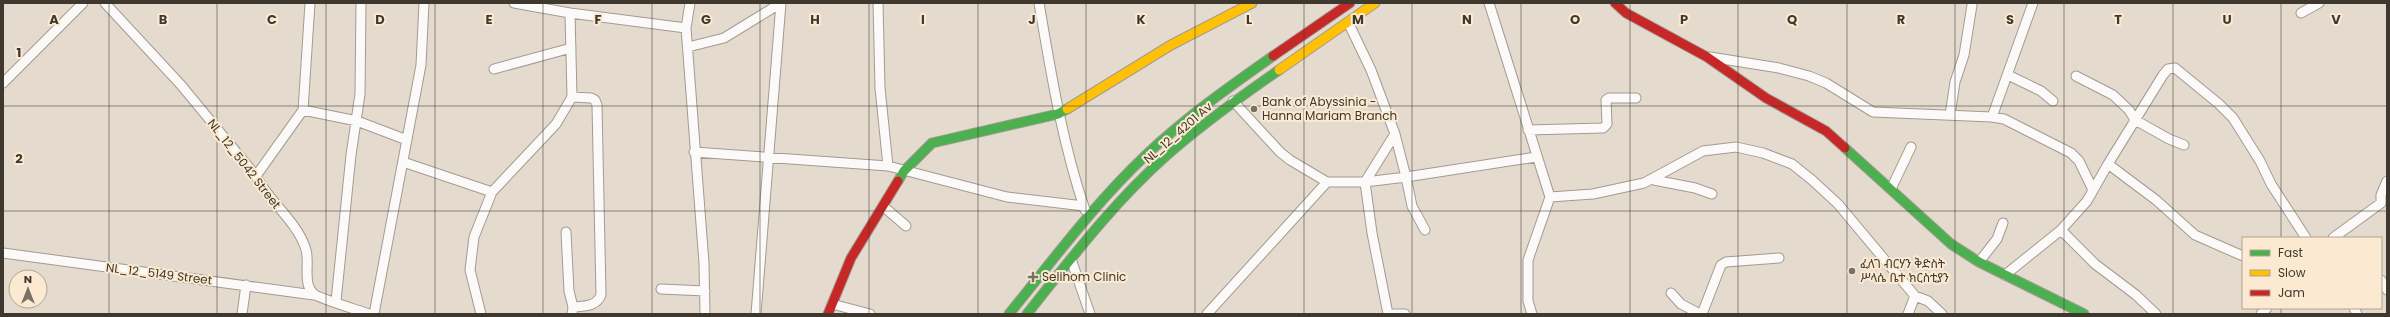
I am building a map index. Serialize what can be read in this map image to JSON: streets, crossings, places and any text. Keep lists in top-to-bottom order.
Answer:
{
  "streets": {
    "street": ["NL_12_4201 Av", "NL_12_5042 Street", "NL_12_5149 Street"]
  },
  "crossings": [
    ["NL_12_5042 Street", "NL_12_5149 Street"]
  ],
  "places": {
    "other": ["Bank of Abyssinia - Hanna Mariam Branch", "ፈለገ ብርሃን ቅድስት ሥላሴ ቤተ ክርስቲያን"],
    "health": ["Selihom Clinic"]
  },
  "legend": ["Fast", "Slow", "Jam"],
  "north": "top",
  "grid": {
    "columns": [
      "A",
      "B",
      "C",
      "D",
      "E",
      "F",
      "G",
      "H",
      "I",
      "J",
      "K",
      "L",
      "M",
      "N",
      "O",
      "P",
      "Q",
      "R",
      "S",
      "T",
      "U",
      "V"
    ],
    "rows": ["1", "2"]
  }
}
